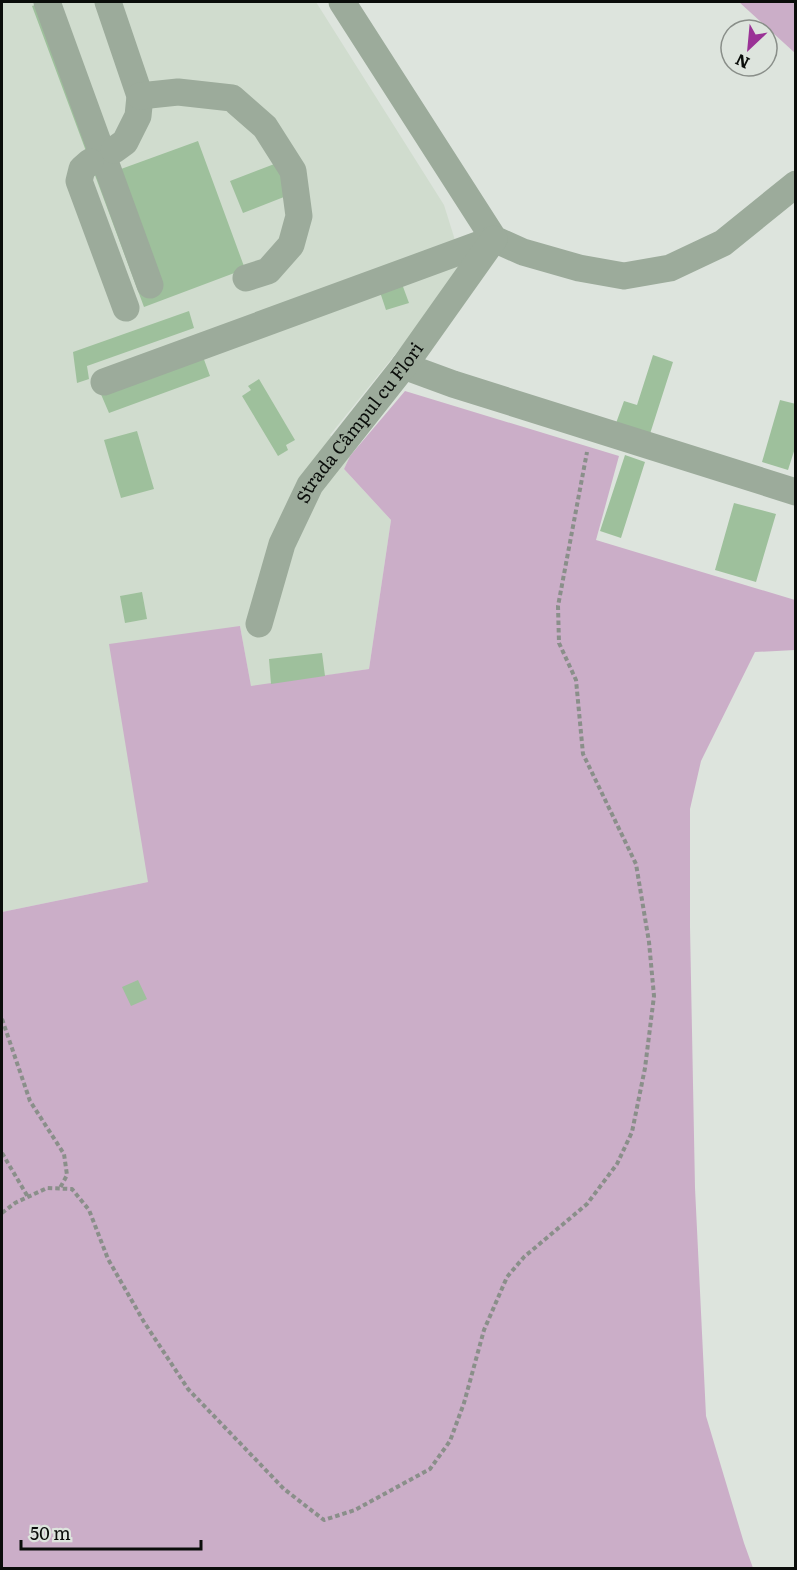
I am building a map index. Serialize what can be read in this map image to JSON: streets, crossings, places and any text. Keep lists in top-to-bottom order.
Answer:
{
  "streets": {
    "street": ["Strada Câmpul cu Flori"]
  },
  "scale_bar": "50 m",
  "north": "bottom left"
}
